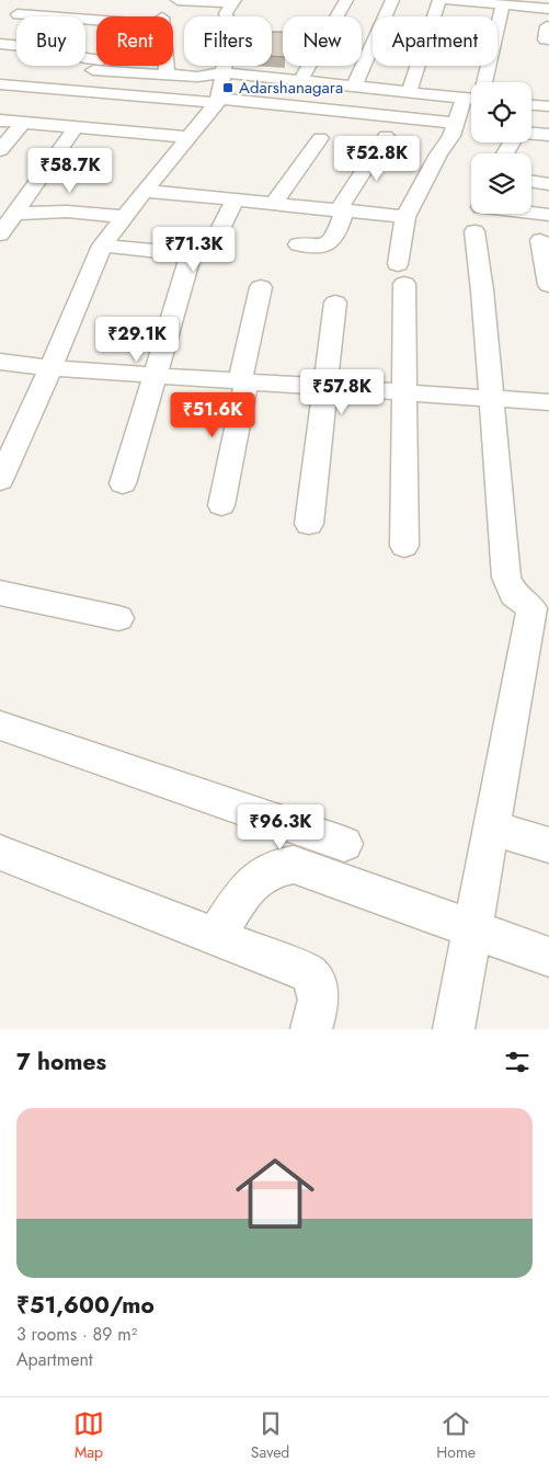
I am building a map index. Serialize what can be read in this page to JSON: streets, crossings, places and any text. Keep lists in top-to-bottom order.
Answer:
{
  "places": {
    "transit": ["Adarshanagara"]
  },
  "page": {
    "chip": [
      "Buy",
      "Rent",
      "Filters",
      "New",
      "Apartment"
    ],
    "price": [
      "₹52.8K",
      "₹58.7K",
      "₹71.3K",
      "₹29.1K",
      "₹57.8K",
      "₹51.6K",
      "₹96.3K"
    ],
    "heading": "7 homes",
    "list": [
      {
        "name": "₹51,600/mo",
        "note": "3 rooms · 89 m² · Apartment"
      }
    ],
    "tabs": ["Map", "Saved", "Home"]
  }
}
